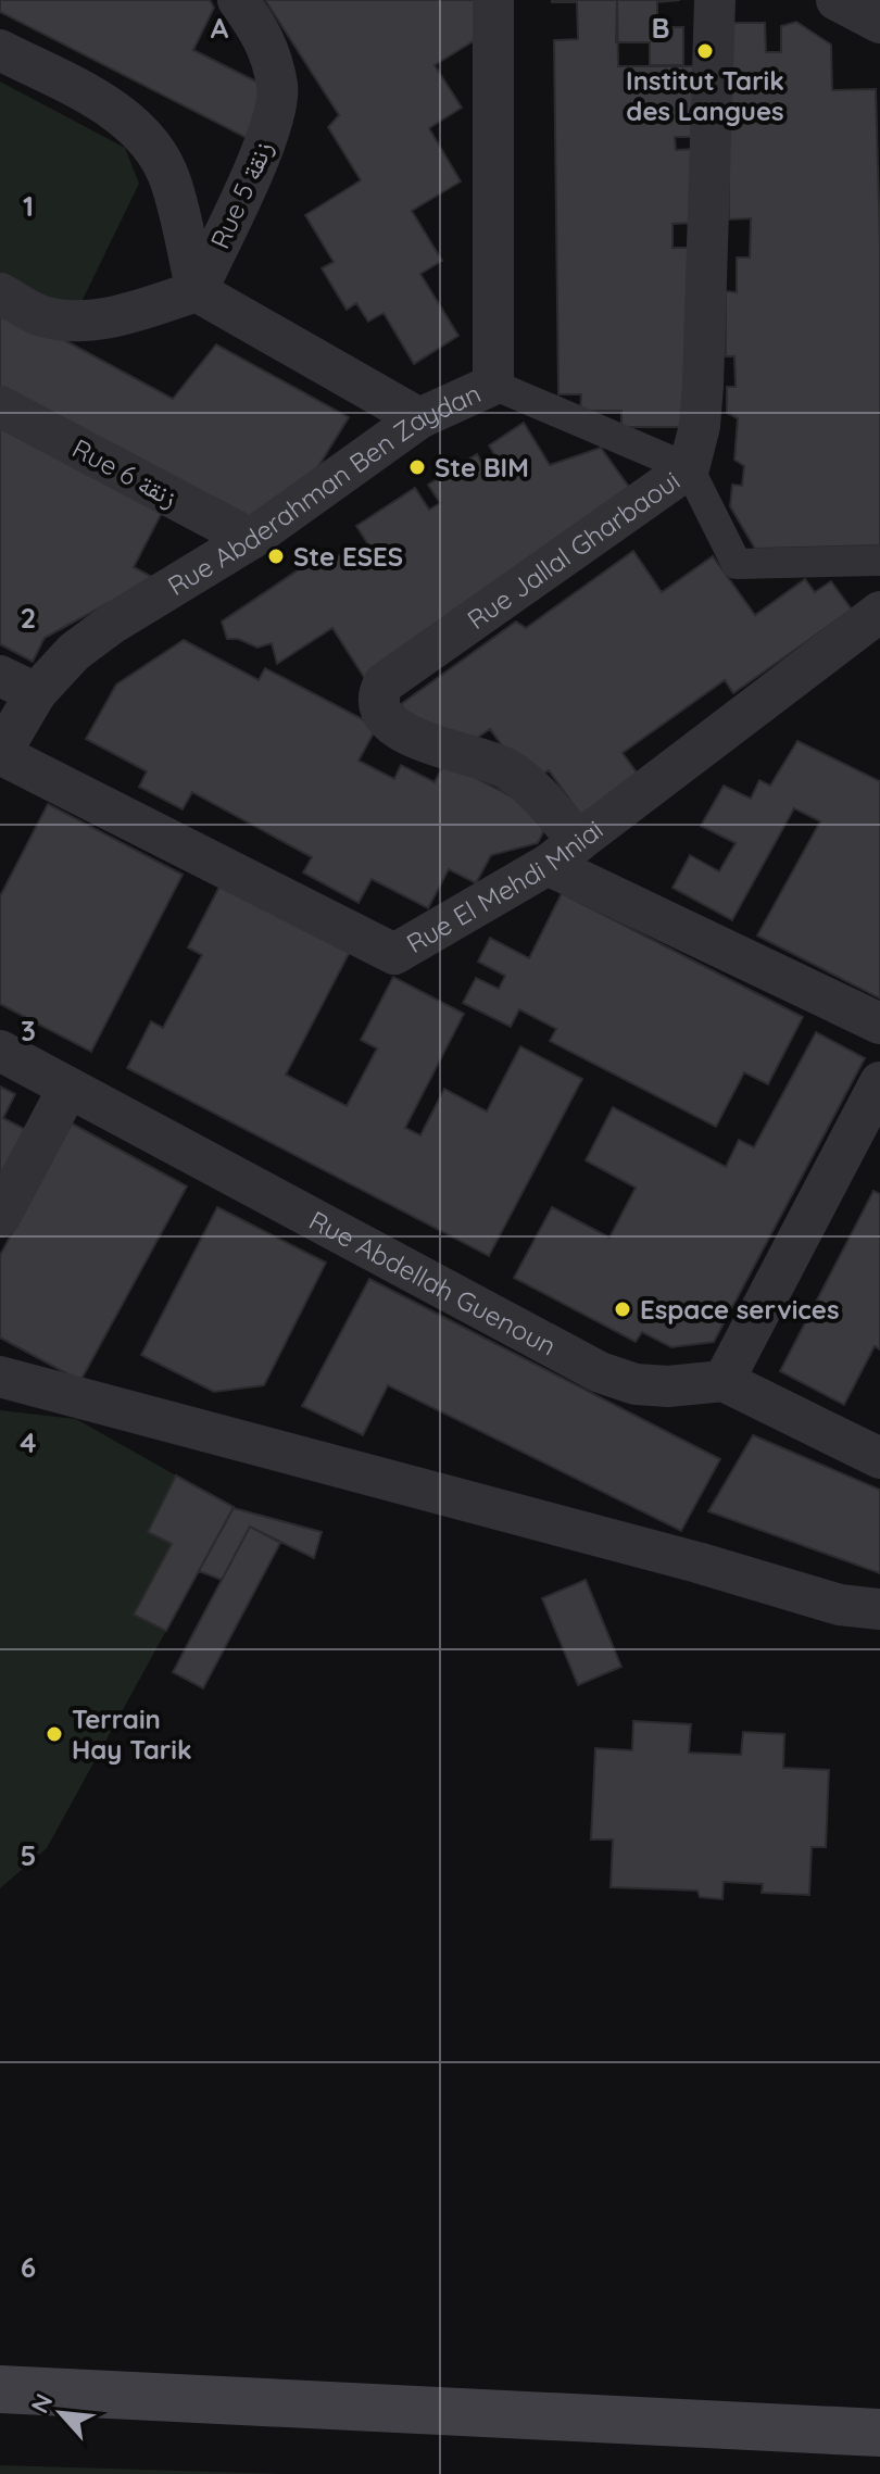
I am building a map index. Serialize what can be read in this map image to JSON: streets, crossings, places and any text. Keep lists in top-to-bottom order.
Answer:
{
  "streets": {
    "street": [
      "Rue 5 زنقة",
      "Rue 6 زنقة",
      "Rue Abderahman Ben Zaydan",
      "Rue Jallal Gharbaoui",
      "Rue El Mehdi Mniai",
      "Rue Abdellah Guenoun"
    ]
  },
  "crossings": [
    ["Rue 6 زنقة", "Rue Abderahman Ben Zaydan"],
    ["Rue Abderahman Ben Zaydan", "Rue El Mehdi Mniai"],
    ["Rue Jallal Gharbaoui", "Rue El Mehdi Mniai"]
  ],
  "places": [
    "Institut Tarik des Langues",
    "Ste BIM",
    "Ste ESES",
    "Espace services",
    "Terrain Hay Tarik"
  ],
  "north": "top left",
  "grid": {
    "columns": ["A", "B"],
    "rows": [
      "1",
      "2",
      "3",
      "4",
      "5",
      "6"
    ]
  }
}
